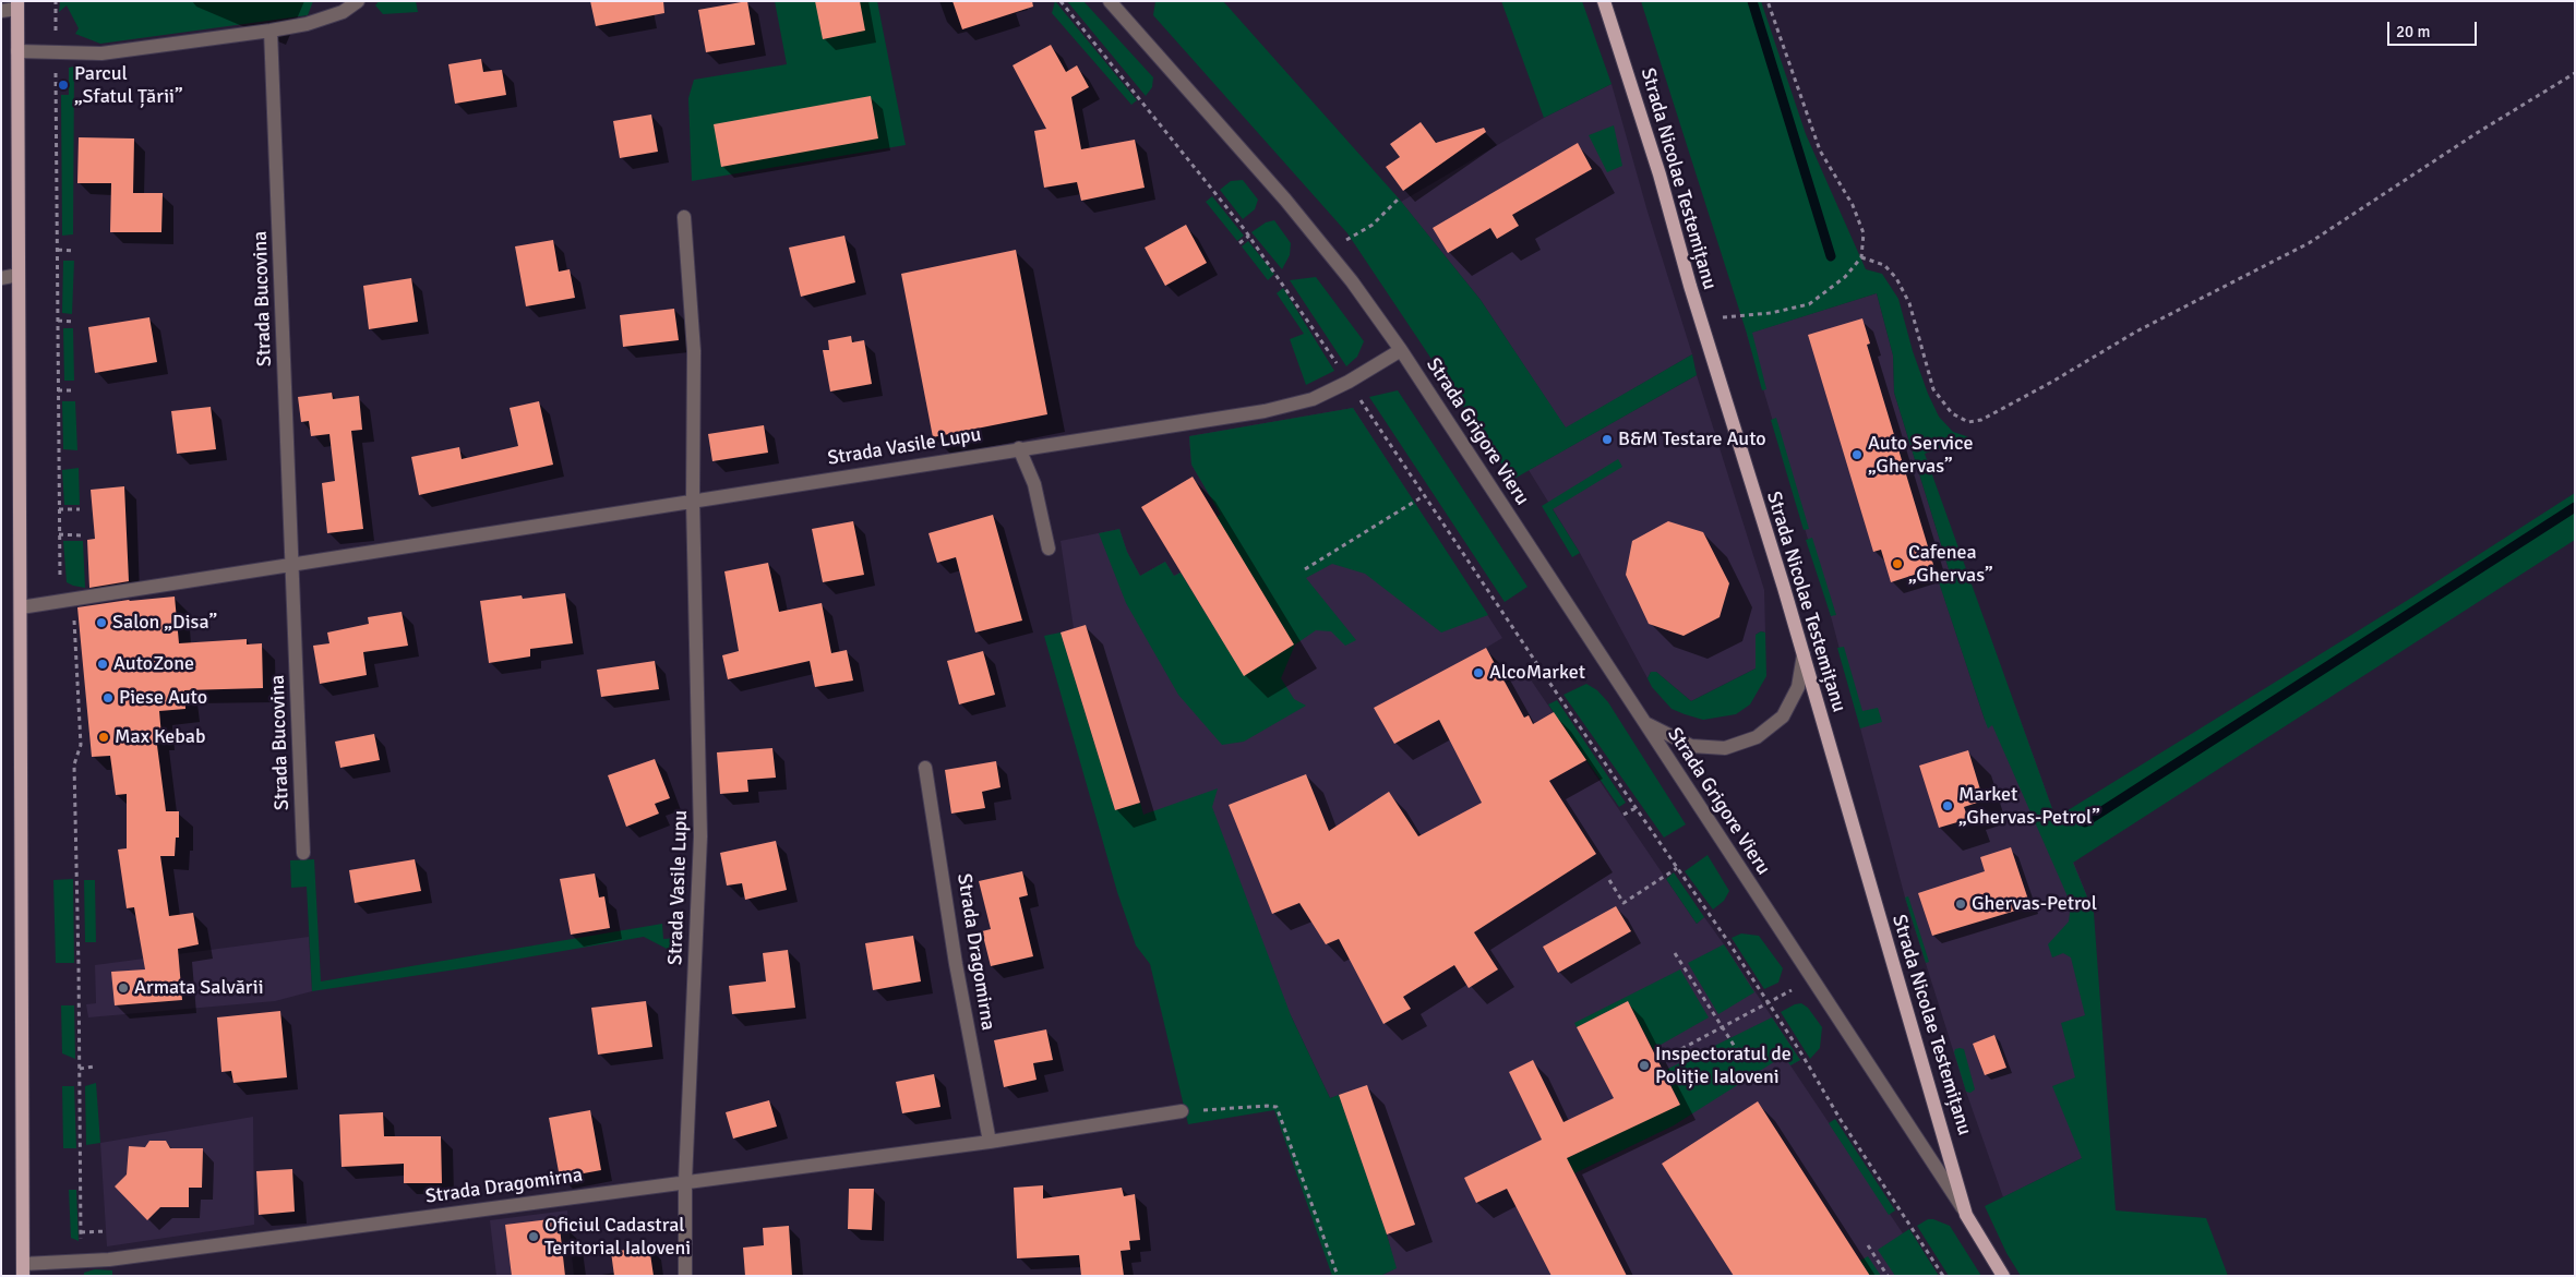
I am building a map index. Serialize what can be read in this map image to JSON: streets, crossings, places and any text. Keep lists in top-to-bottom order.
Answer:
{
  "streets": {
    "main road": ["Strada Nicolae Testemițanu", "Strada Grigore Vieru"],
    "street": ["Strada Bucovina", "Strada Vasile Lupu", "Strada Dragomirna"]
  },
  "crossings": [
    ["Strada Nicolae Testemițanu", "Strada Grigore Vieru"],
    ["Strada Grigore Vieru", "Strada Vasile Lupu"],
    ["Strada Vasile Lupu", "Strada Dragomirna"]
  ],
  "places": [
    "Parcul „Sfatul Țării”",
    "B&M Testare Auto",
    "Auto Service „Ghervas”",
    "Cafenea „Ghervas”",
    "Salon „Disa”",
    "AutoZone",
    "AlcoMarket",
    "Piese Auto",
    "Max Kebab",
    "Market „Ghervas-Petrol”",
    "Ghervas-Petrol",
    "Armata Salvării",
    "Inspectoratul de Poliție Ialoveni",
    "Oficiul Cadastral Teritorial Ialoveni"
  ],
  "scale_bar": "20 m"
}
